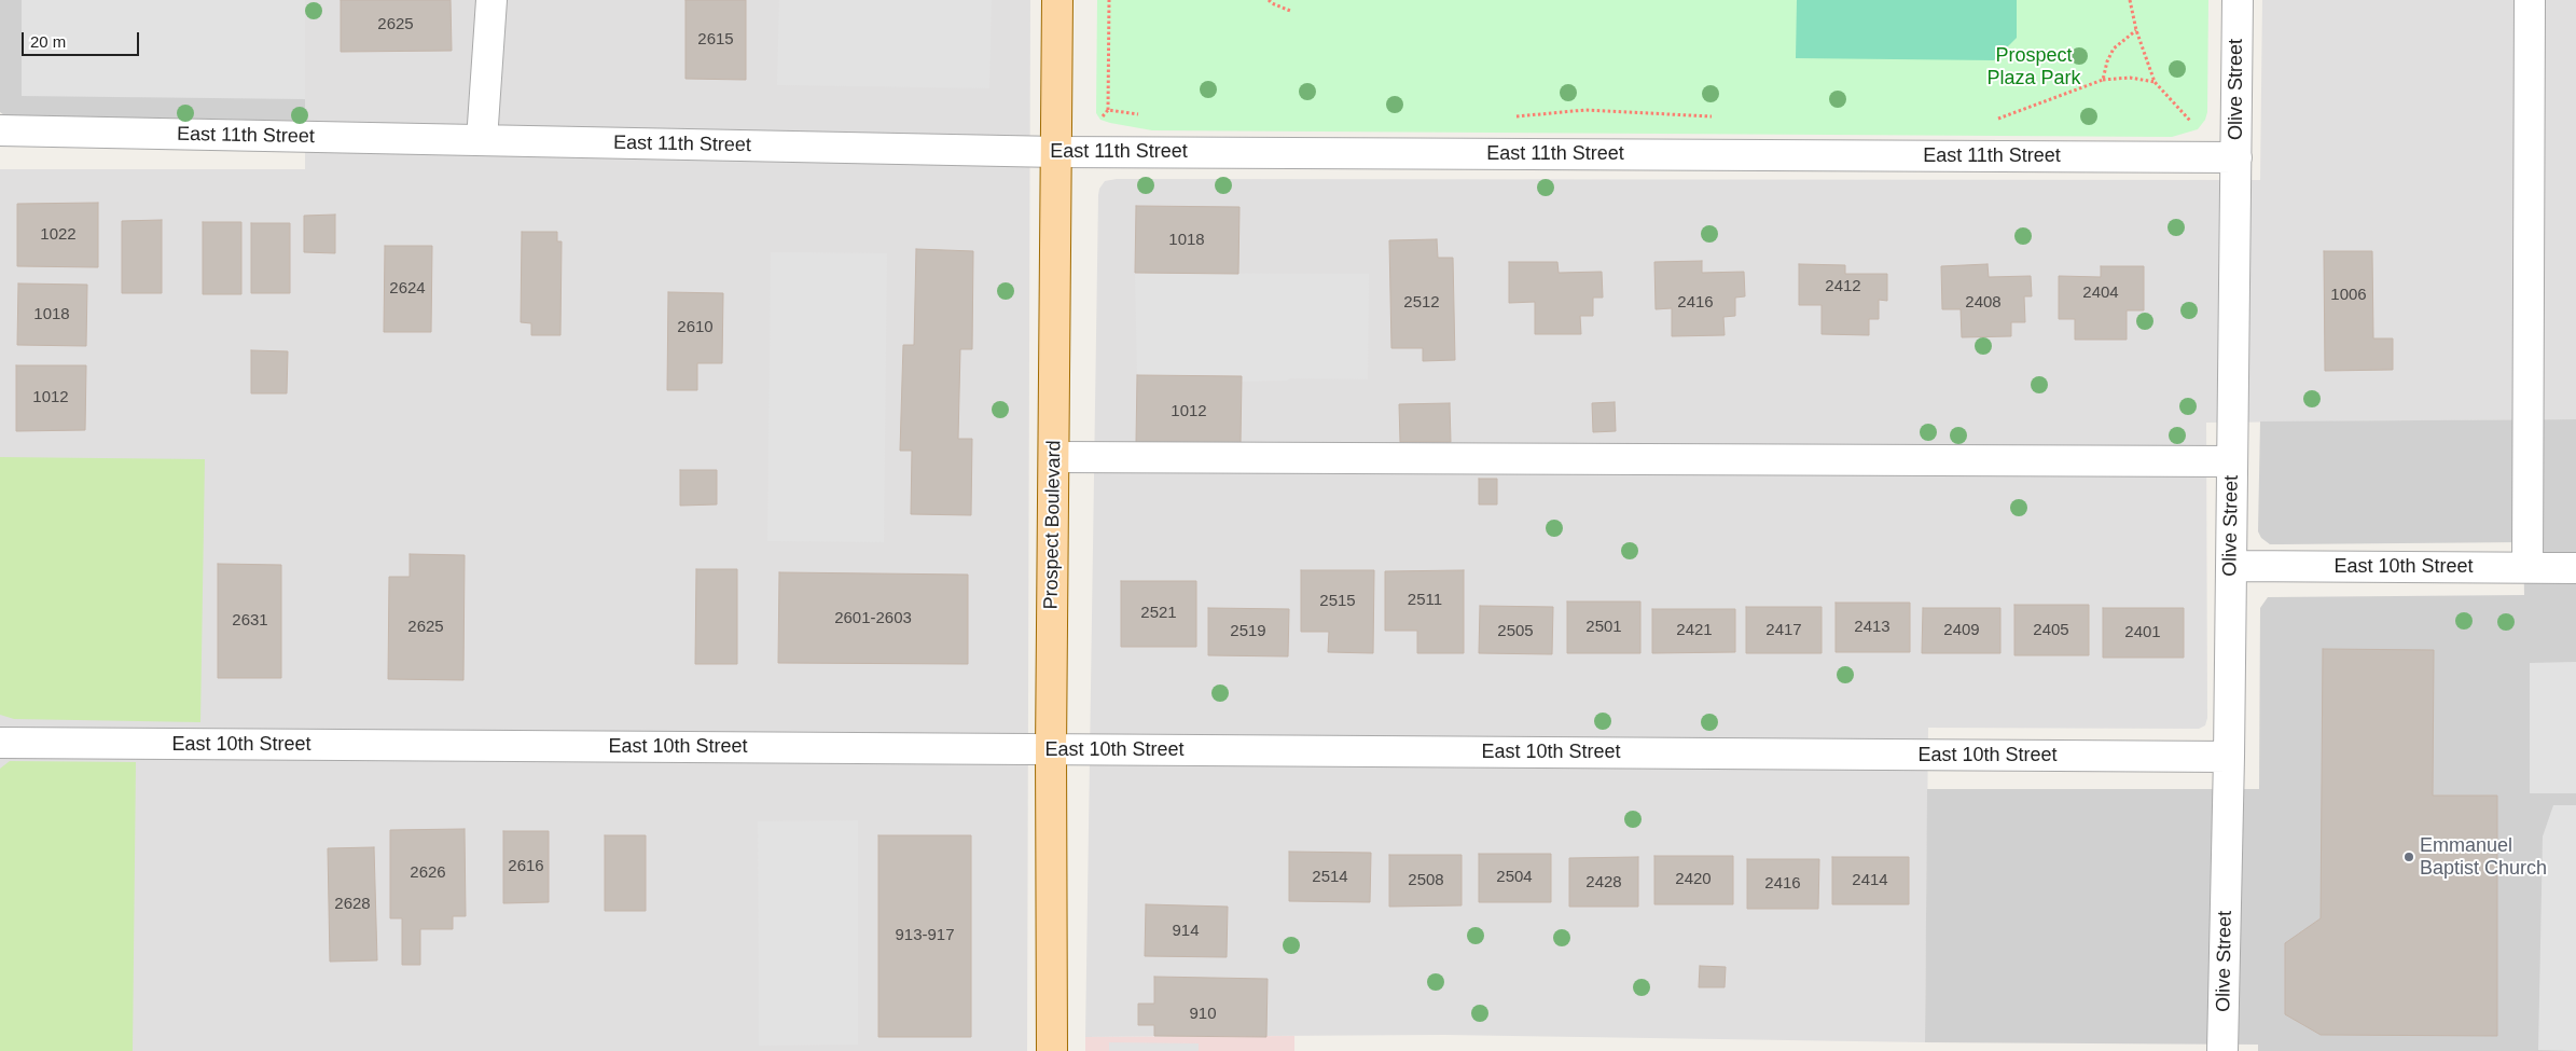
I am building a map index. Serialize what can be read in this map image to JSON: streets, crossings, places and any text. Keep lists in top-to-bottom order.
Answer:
{
  "streets": {
    "main road": ["Prospect Boulevard"],
    "street": ["Olive Street", "East 11th Street", "East 10th Street"]
  },
  "crossings": [
    ["Olive Street", "East 11th Street"],
    ["Olive Street", "East 10th Street"],
    ["East 11th Street", "Prospect Boulevard"],
    ["Prospect Boulevard", "East 10th Street"]
  ],
  "parks": ["Prospect Plaza Park"],
  "places": ["Emmanuel Baptist Church"],
  "house_numbers": [
    "2625",
    "2615",
    "1022",
    "1018",
    "2412",
    "2624",
    "2404",
    "1006",
    "2512",
    "2416",
    "2408",
    "1018",
    "2610",
    "1012",
    "1012",
    "2511",
    "2515",
    "2521",
    "2601-2603",
    "2631",
    "2625",
    "2501",
    "2413",
    "2421",
    "2417",
    "2409",
    "2405",
    "2519",
    "2505",
    "2401",
    "2616",
    "2626",
    "2514",
    "2504",
    "2420",
    "2508",
    "2414",
    "2428",
    "2416",
    "2628",
    "914",
    "913-917",
    "910"
  ],
  "scale_bar": "20 m"
}
